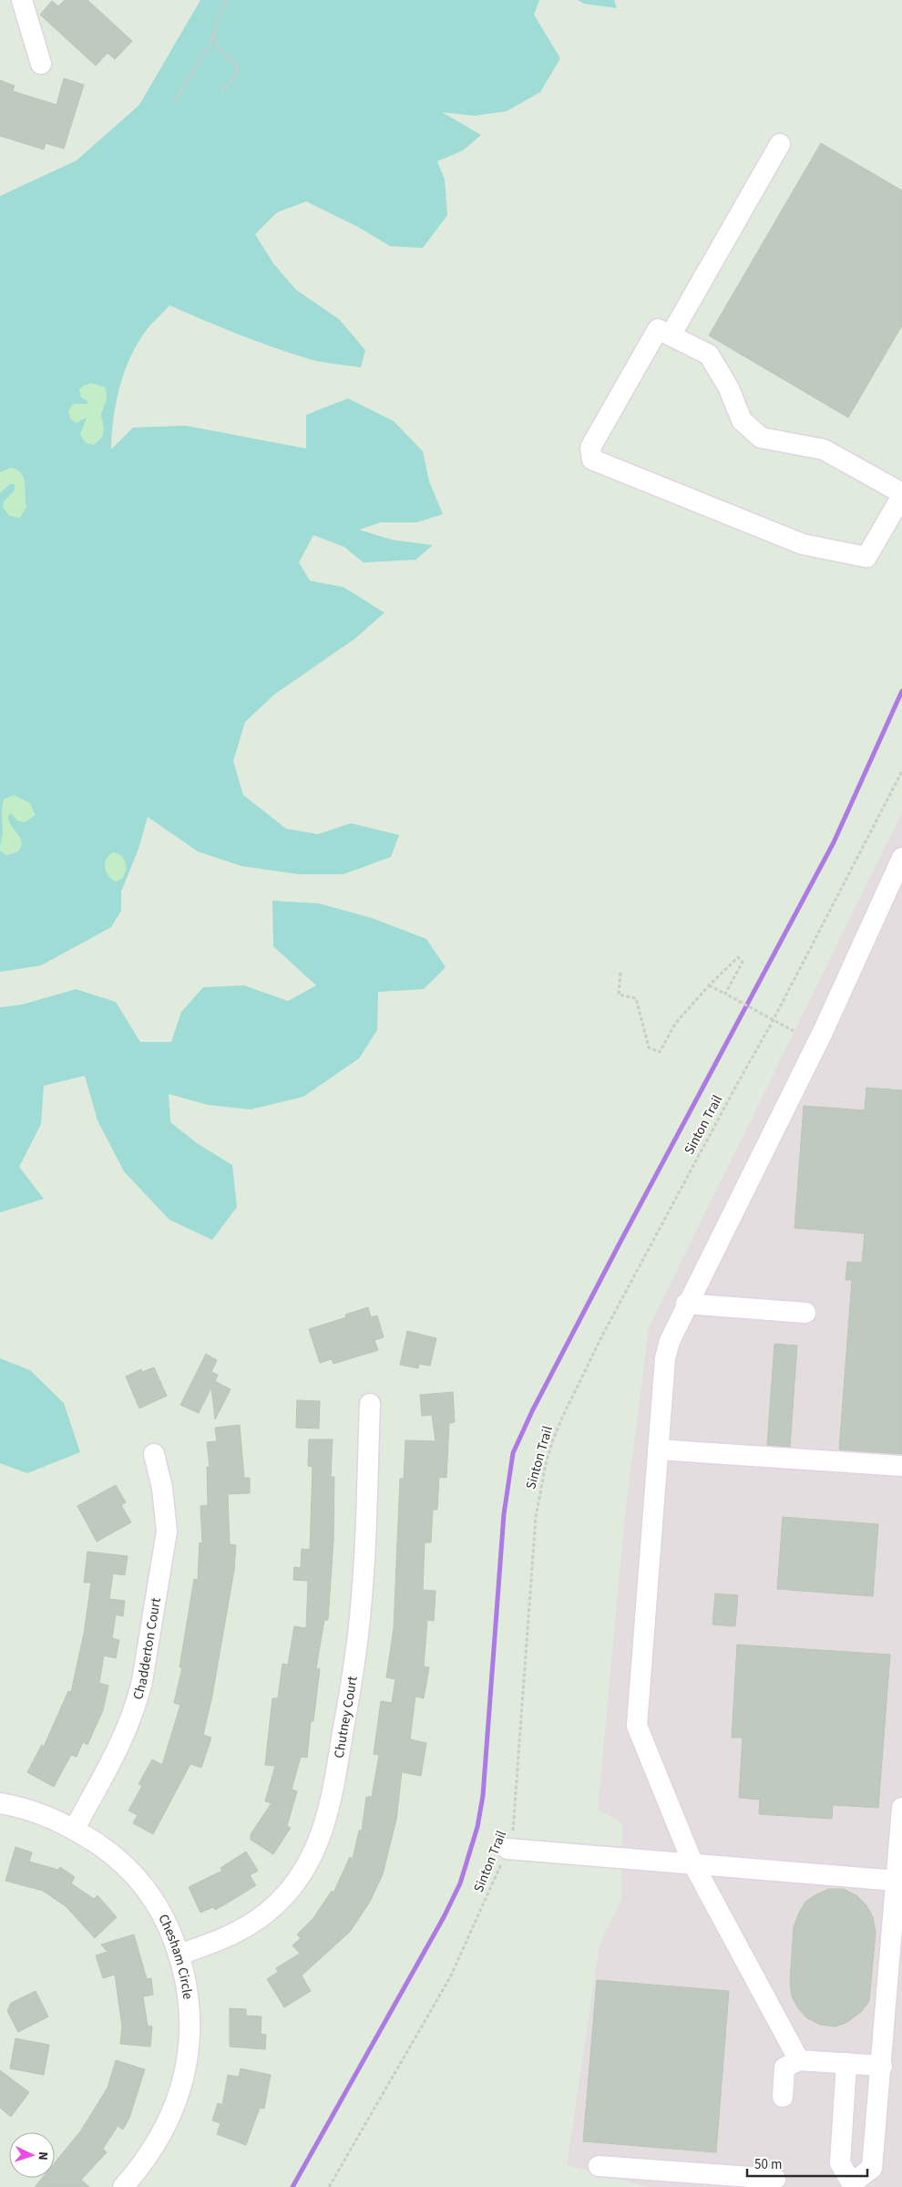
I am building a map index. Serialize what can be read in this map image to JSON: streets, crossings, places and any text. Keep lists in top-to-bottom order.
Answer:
{
  "streets": {
    "street": ["Chadderton Court", "Chutney Court", "Chesham Circle"],
    "path": ["Sinton Trail"]
  },
  "crossings": [
    ["Chadderton Court", "Chesham Circle"],
    ["Chutney Court", "Chesham Circle"]
  ],
  "scale_bar": "50 m",
  "north": "right"
}
